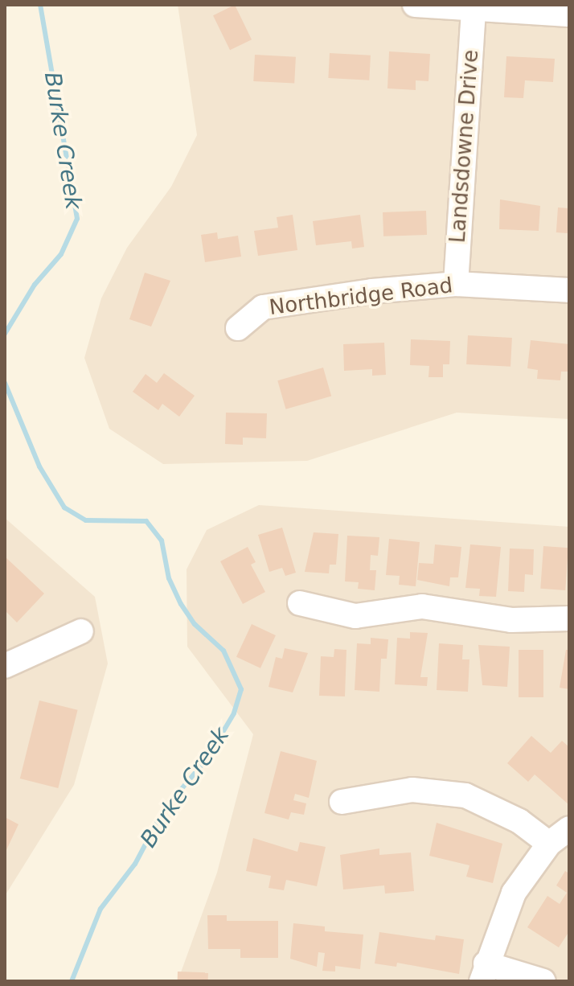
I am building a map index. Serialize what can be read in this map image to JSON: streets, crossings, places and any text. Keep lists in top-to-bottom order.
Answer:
{
  "streets": {
    "street": ["Landsdowne Drive", "Northbridge Road"]
  },
  "crossings": [
    ["Landsdowne Drive", "Northbridge Road"]
  ],
  "water": ["Burke Creek"]
}
